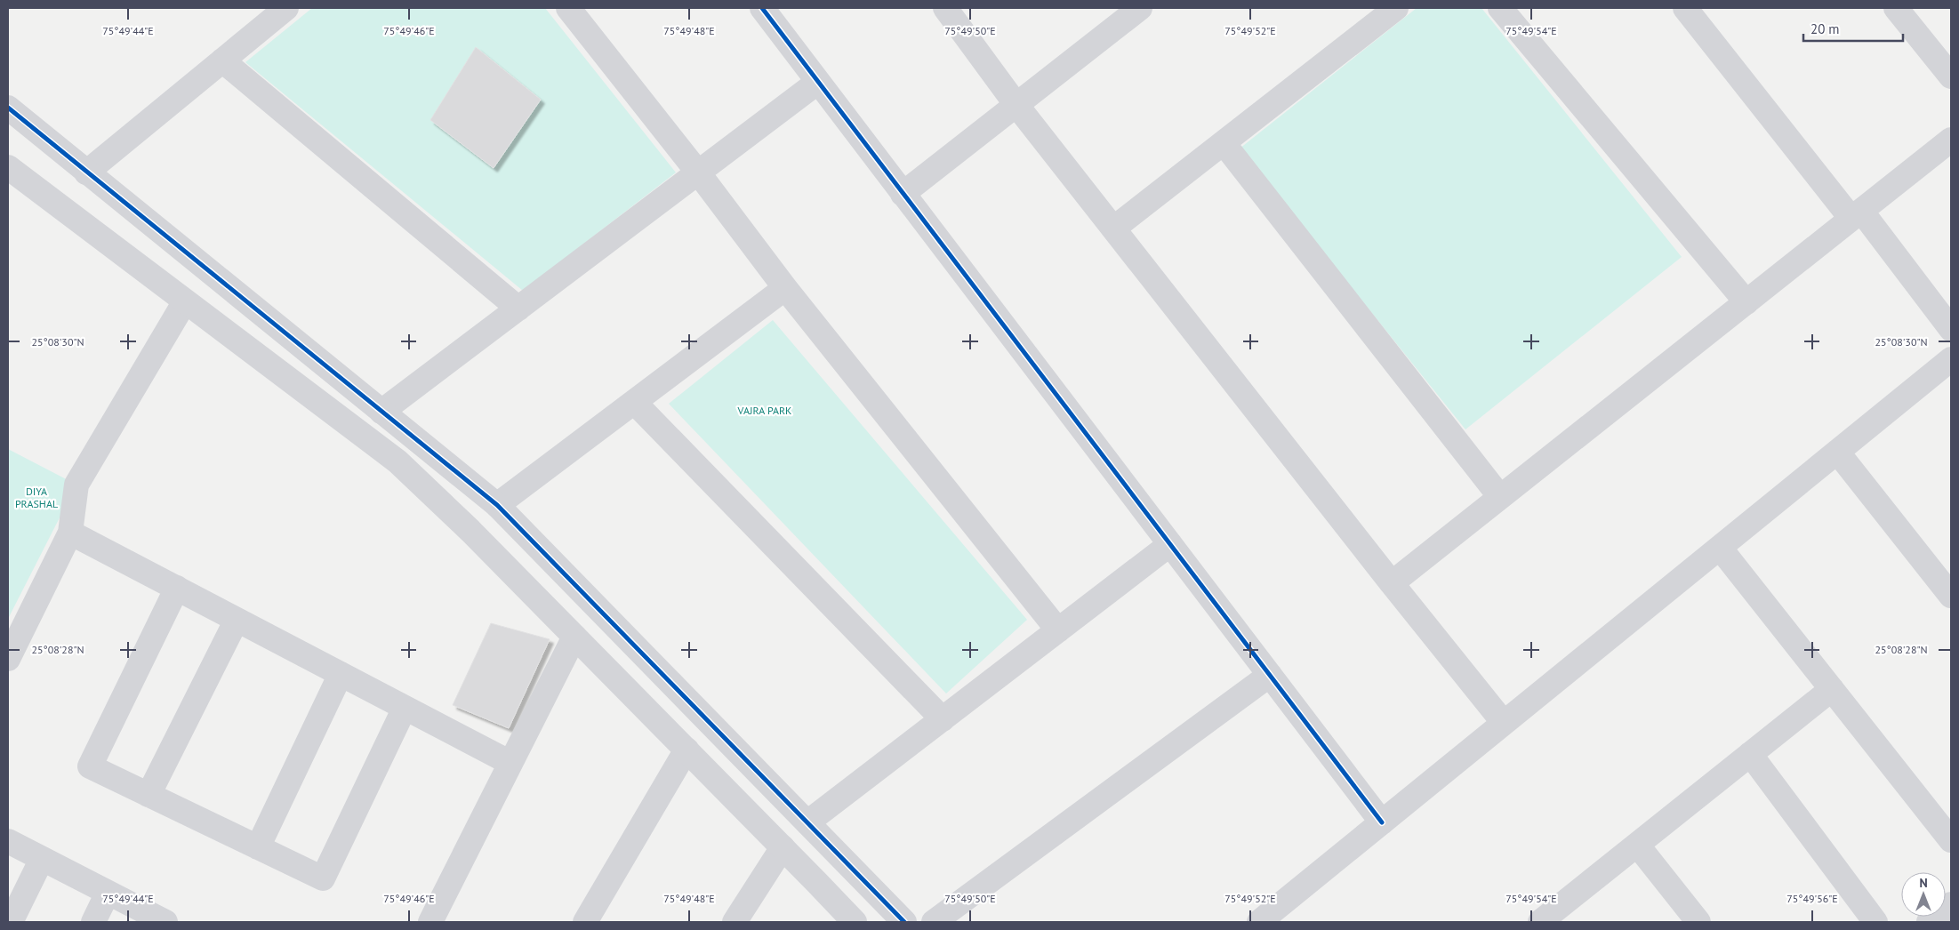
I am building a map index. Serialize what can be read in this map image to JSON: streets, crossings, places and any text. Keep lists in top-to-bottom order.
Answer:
{
  "parks": ["VAJRA PARK", "DIYA PRASHAL"],
  "scale_bar": "20 m",
  "north": "top",
  "coordinates": [
    "75°49'44\"E",
    "75°49'46\"E",
    "75°49'48\"E",
    "75°49'50\"E",
    "75°49'52\"E",
    "75°49'54\"E",
    "25°08'30\"N",
    "25°08'28\"N",
    "75°49'56\"E"
  ]
}
